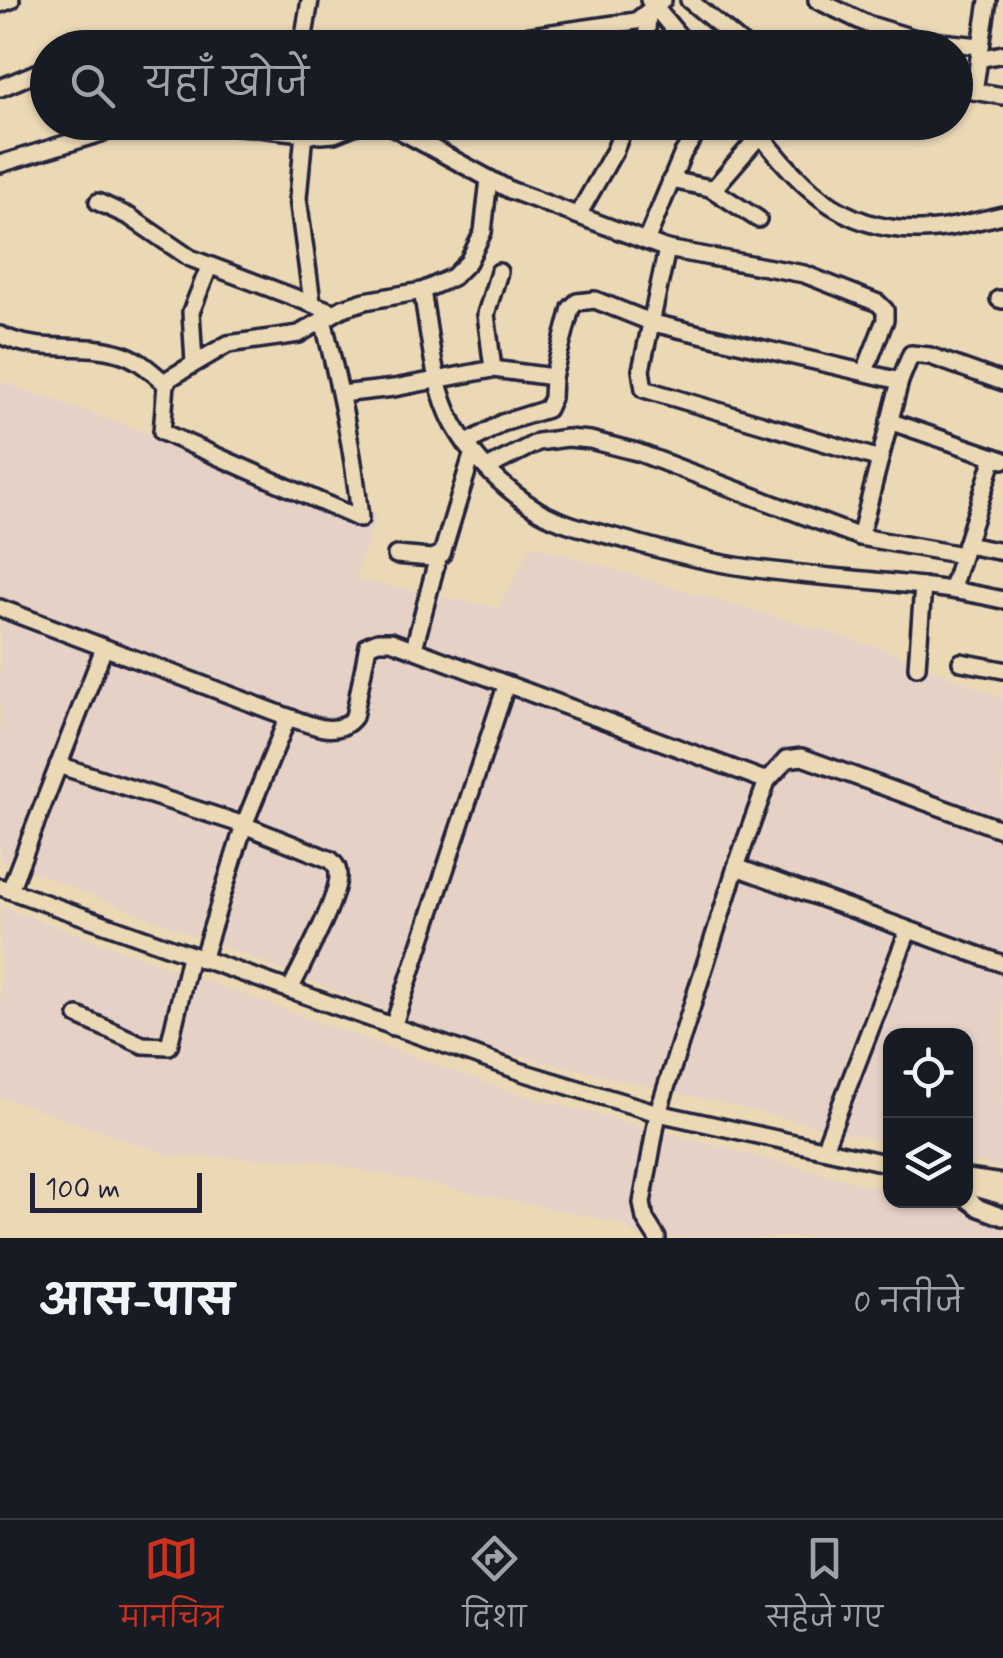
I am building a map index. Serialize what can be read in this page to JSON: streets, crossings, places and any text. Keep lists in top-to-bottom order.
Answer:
{
  "scale_bar": "100 m",
  "page": {
    "search": "यहाँ खोजें",
    "scale": "100 m",
    "heading": ["आस-पास", "0 नतीजे"],
    "nav": ["मानचित्र", "दिशा", "सहेजे गए"]
  }
}
